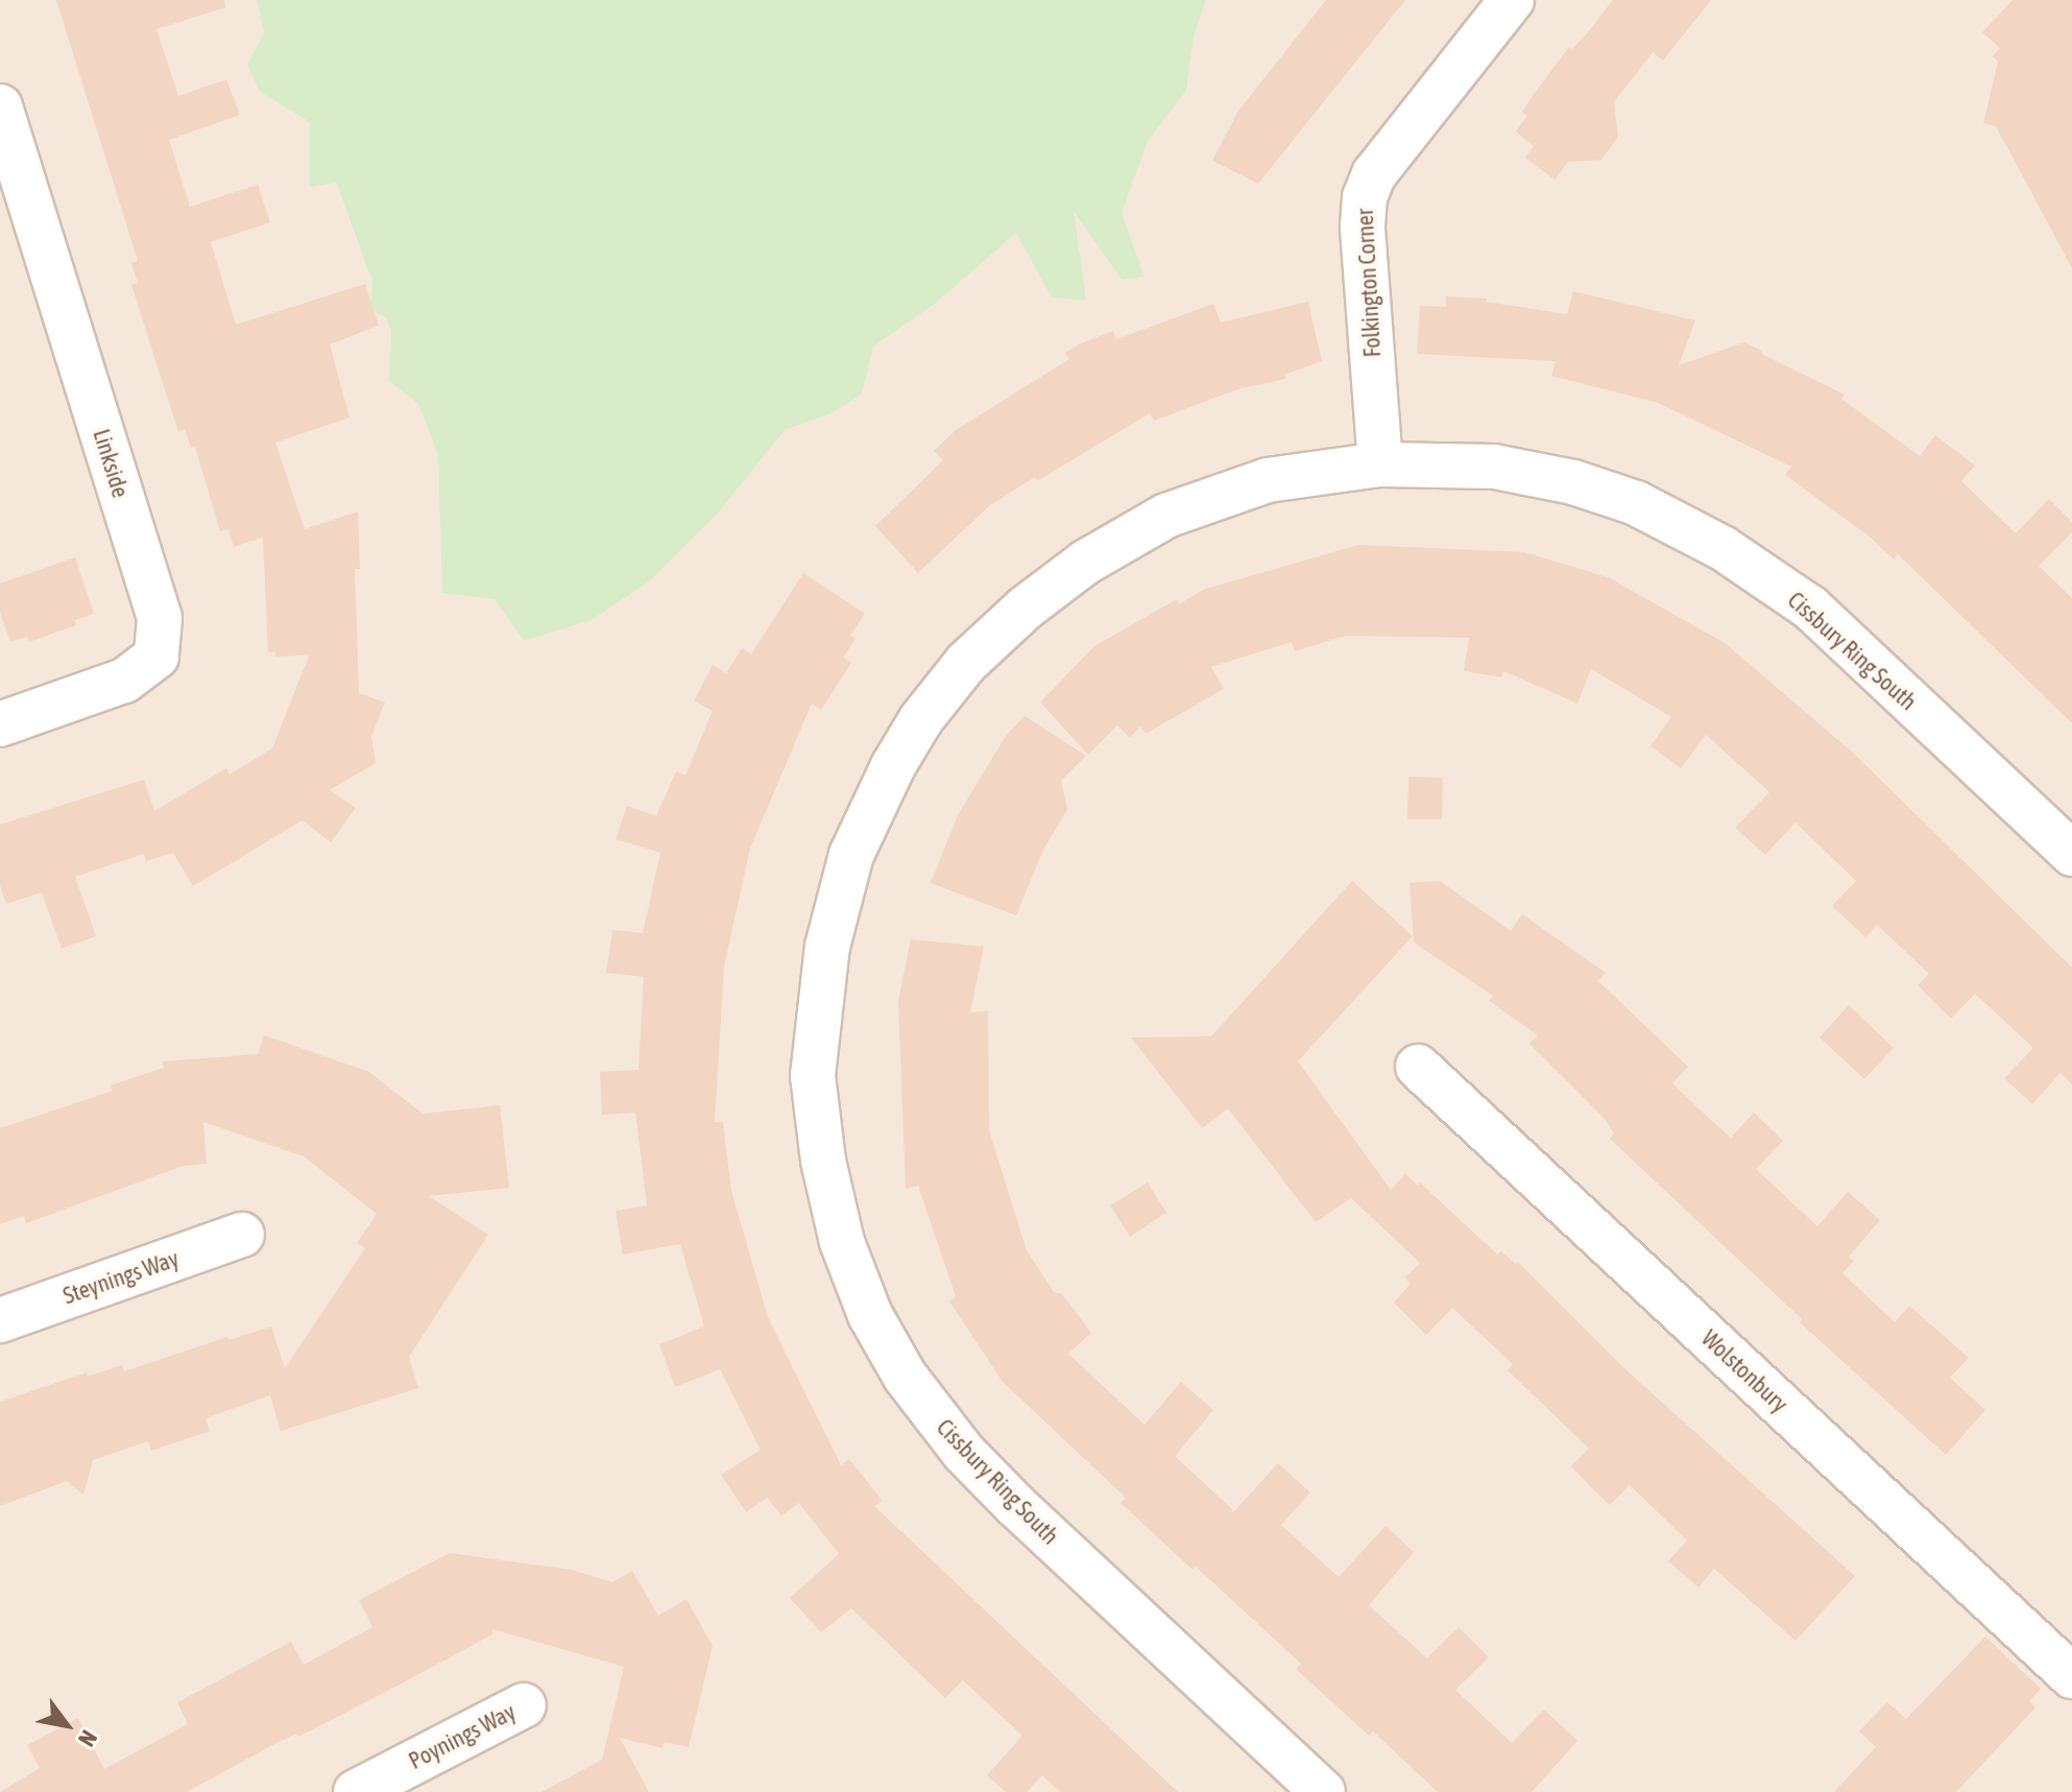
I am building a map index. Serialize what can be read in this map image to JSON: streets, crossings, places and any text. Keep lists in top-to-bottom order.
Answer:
{
  "streets": {
    "street": [
      "Folkington Corner",
      "Linkside",
      "Cissbury Ring South",
      "Steynings Way",
      "Wolstonbury",
      "Poynings Way"
    ]
  },
  "crossings": [
    ["Folkington Corner", "Cissbury Ring South"]
  ],
  "north": "bottom right"
}
